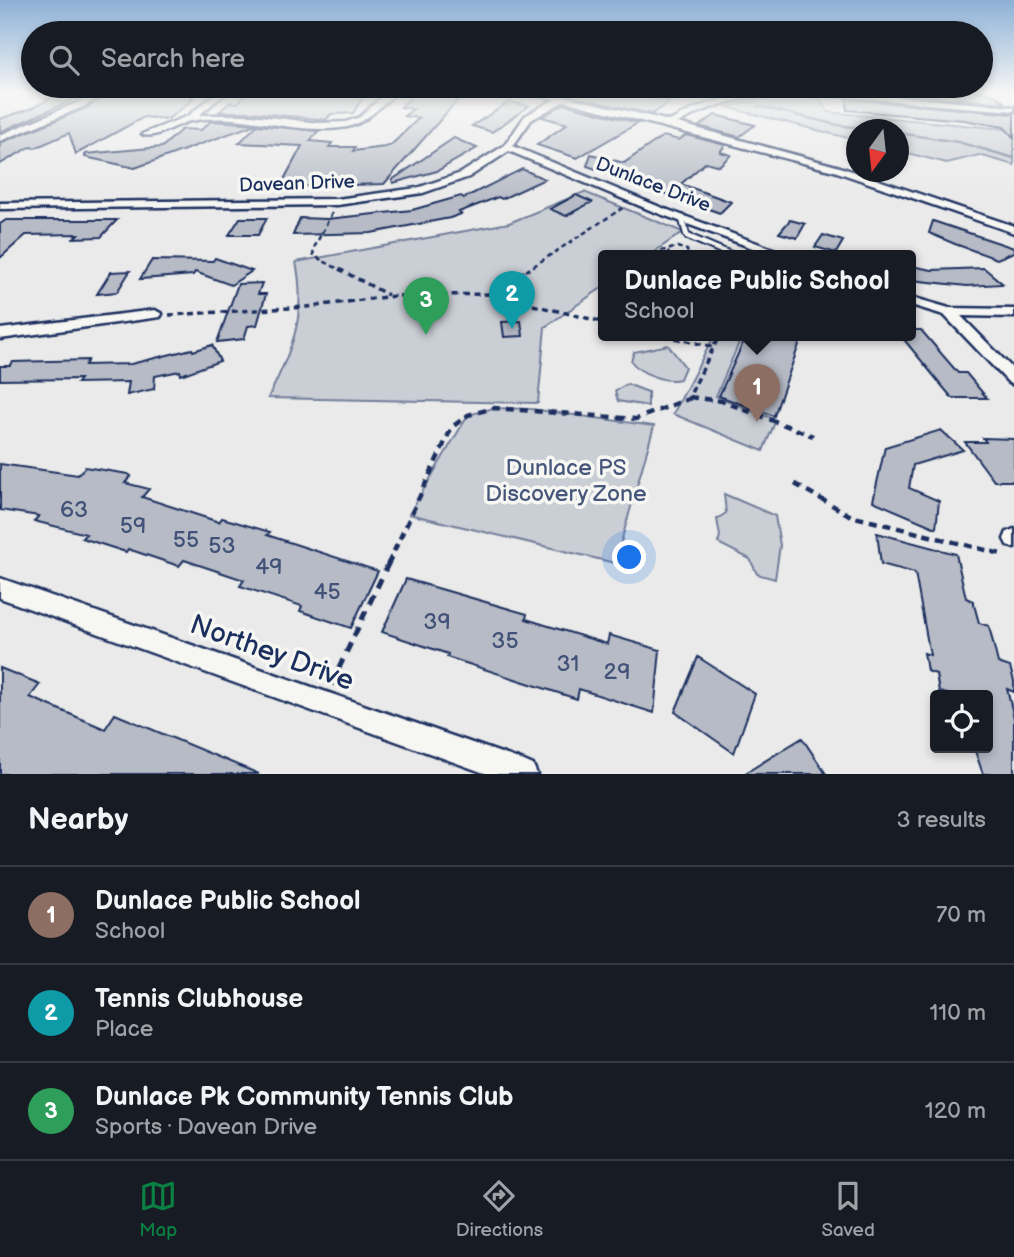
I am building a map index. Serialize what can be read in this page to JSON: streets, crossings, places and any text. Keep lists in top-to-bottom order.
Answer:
{
  "streets": {
    "street": ["Davean Drive", "Dunlace Drive", "Northey Drive"]
  },
  "crossings": [
    ["Davean Drive", "Dunlace Drive"]
  ],
  "parks": ["Dunlace PS Discovery Zone"],
  "house_numbers": [
    "63",
    "59",
    "55",
    "53",
    "49",
    "45",
    "39",
    "35",
    "31",
    "29"
  ],
  "north": "bottom",
  "page": {
    "search": "Search here",
    "popup": ["Dunlace Public School", "School"],
    "pins": ["2", "3", "1"],
    "heading": ["Nearby", "3 results"],
    "list": [
      {
        "mark": "1",
        "name": "Dunlace Public School",
        "note": "School",
        "value": "70 m"
      },
      {
        "mark": "2",
        "name": "Tennis Clubhouse",
        "note": "Place",
        "value": "110 m"
      },
      {
        "mark": "3",
        "name": "Dunlace Pk Community Tennis Club",
        "note": "Sports · Davean Drive",
        "value": "120 m"
      }
    ],
    "nav": ["Map", "Directions", "Saved"]
  }
}
